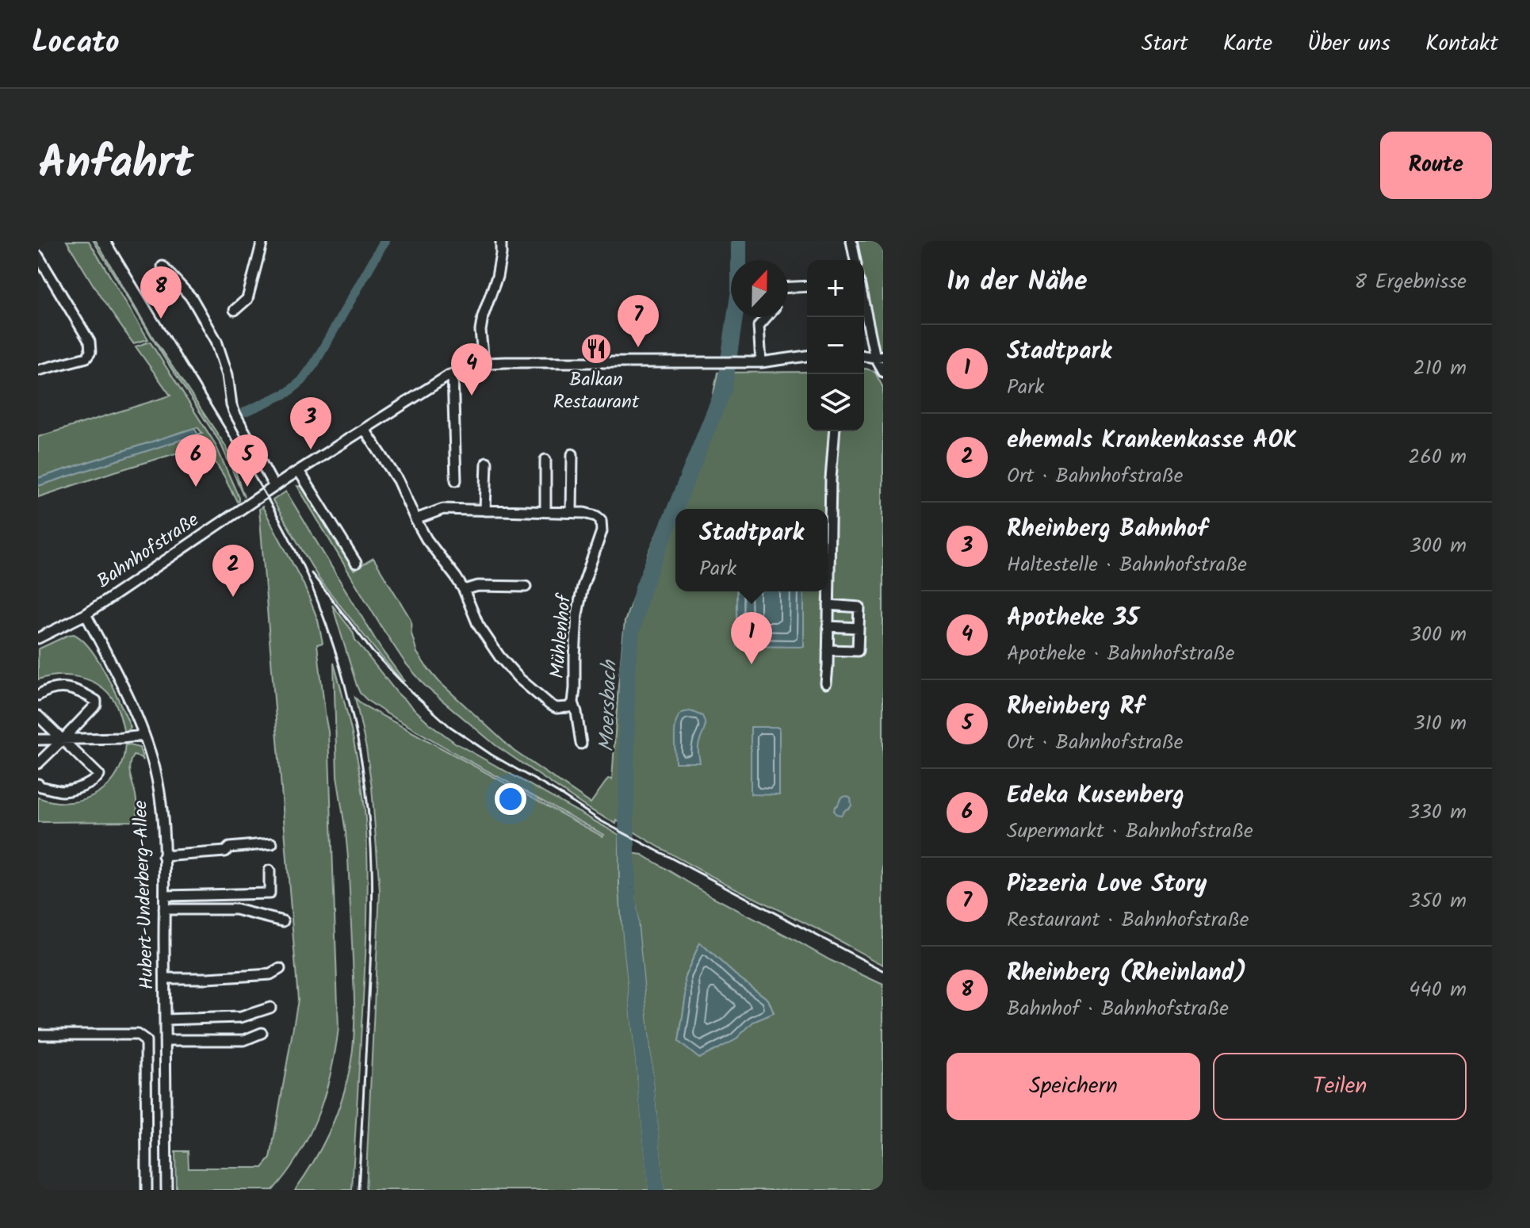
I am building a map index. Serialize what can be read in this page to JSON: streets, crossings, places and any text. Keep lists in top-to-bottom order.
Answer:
{
  "streets": {
    "street": ["Bahnhofstraße", "Mühlenhof", "Hubert-Underberg-Allee"]
  },
  "crossings": [
    ["Bahnhofstraße", "Mühlenhof"],
    ["Bahnhofstraße", "Hubert-Underberg-Allee"]
  ],
  "water": ["Moersbach"],
  "places": {
    "restaurant": ["Balkan Restaurant"]
  },
  "north": "top",
  "page": {
    "header": "Locato",
    "nav": [
      "Start",
      "Karte",
      "Über uns",
      "Kontakt"
    ],
    "title": "Anfahrt",
    "buttons": [
      "Route",
      ["Speichern", "Teilen"]
    ],
    "heading": ["In der Nähe", "8 Ergebnisse"],
    "map_buttons": ["+", "−"],
    "pins": [
      "8",
      "7",
      "4",
      "3",
      "5",
      "6",
      "2",
      "1"
    ],
    "list": [
      {
        "mark": "1",
        "name": "Stadtpark",
        "note": "Park",
        "value": "210 m"
      },
      {
        "mark": "2",
        "name": "ehemals Krankenkasse AOK",
        "note": "Ort · Bahnhofstraße",
        "value": "260 m"
      },
      {
        "mark": "3",
        "name": "Rheinberg Bahnhof",
        "note": "Haltestelle · Bahnhofstraße",
        "value": "300 m"
      },
      {
        "mark": "4",
        "name": "Apotheke 35",
        "note": "Apotheke · Bahnhofstraße",
        "value": "300 m"
      },
      {
        "mark": "5",
        "name": "Rheinberg Rf",
        "note": "Ort · Bahnhofstraße",
        "value": "310 m"
      },
      {
        "mark": "6",
        "name": "Edeka Kusenberg",
        "note": "Supermarkt · Bahnhofstraße",
        "value": "330 m"
      },
      {
        "mark": "7",
        "name": "Pizzeria Love Story",
        "note": "Restaurant · Bahnhofstraße",
        "value": "350 m"
      },
      {
        "mark": "8",
        "name": "Rheinberg (Rheinland)",
        "note": "Bahnhof · Bahnhofstraße",
        "value": "440 m"
      }
    ],
    "popup": ["Stadtpark", "Park"]
  }
}
